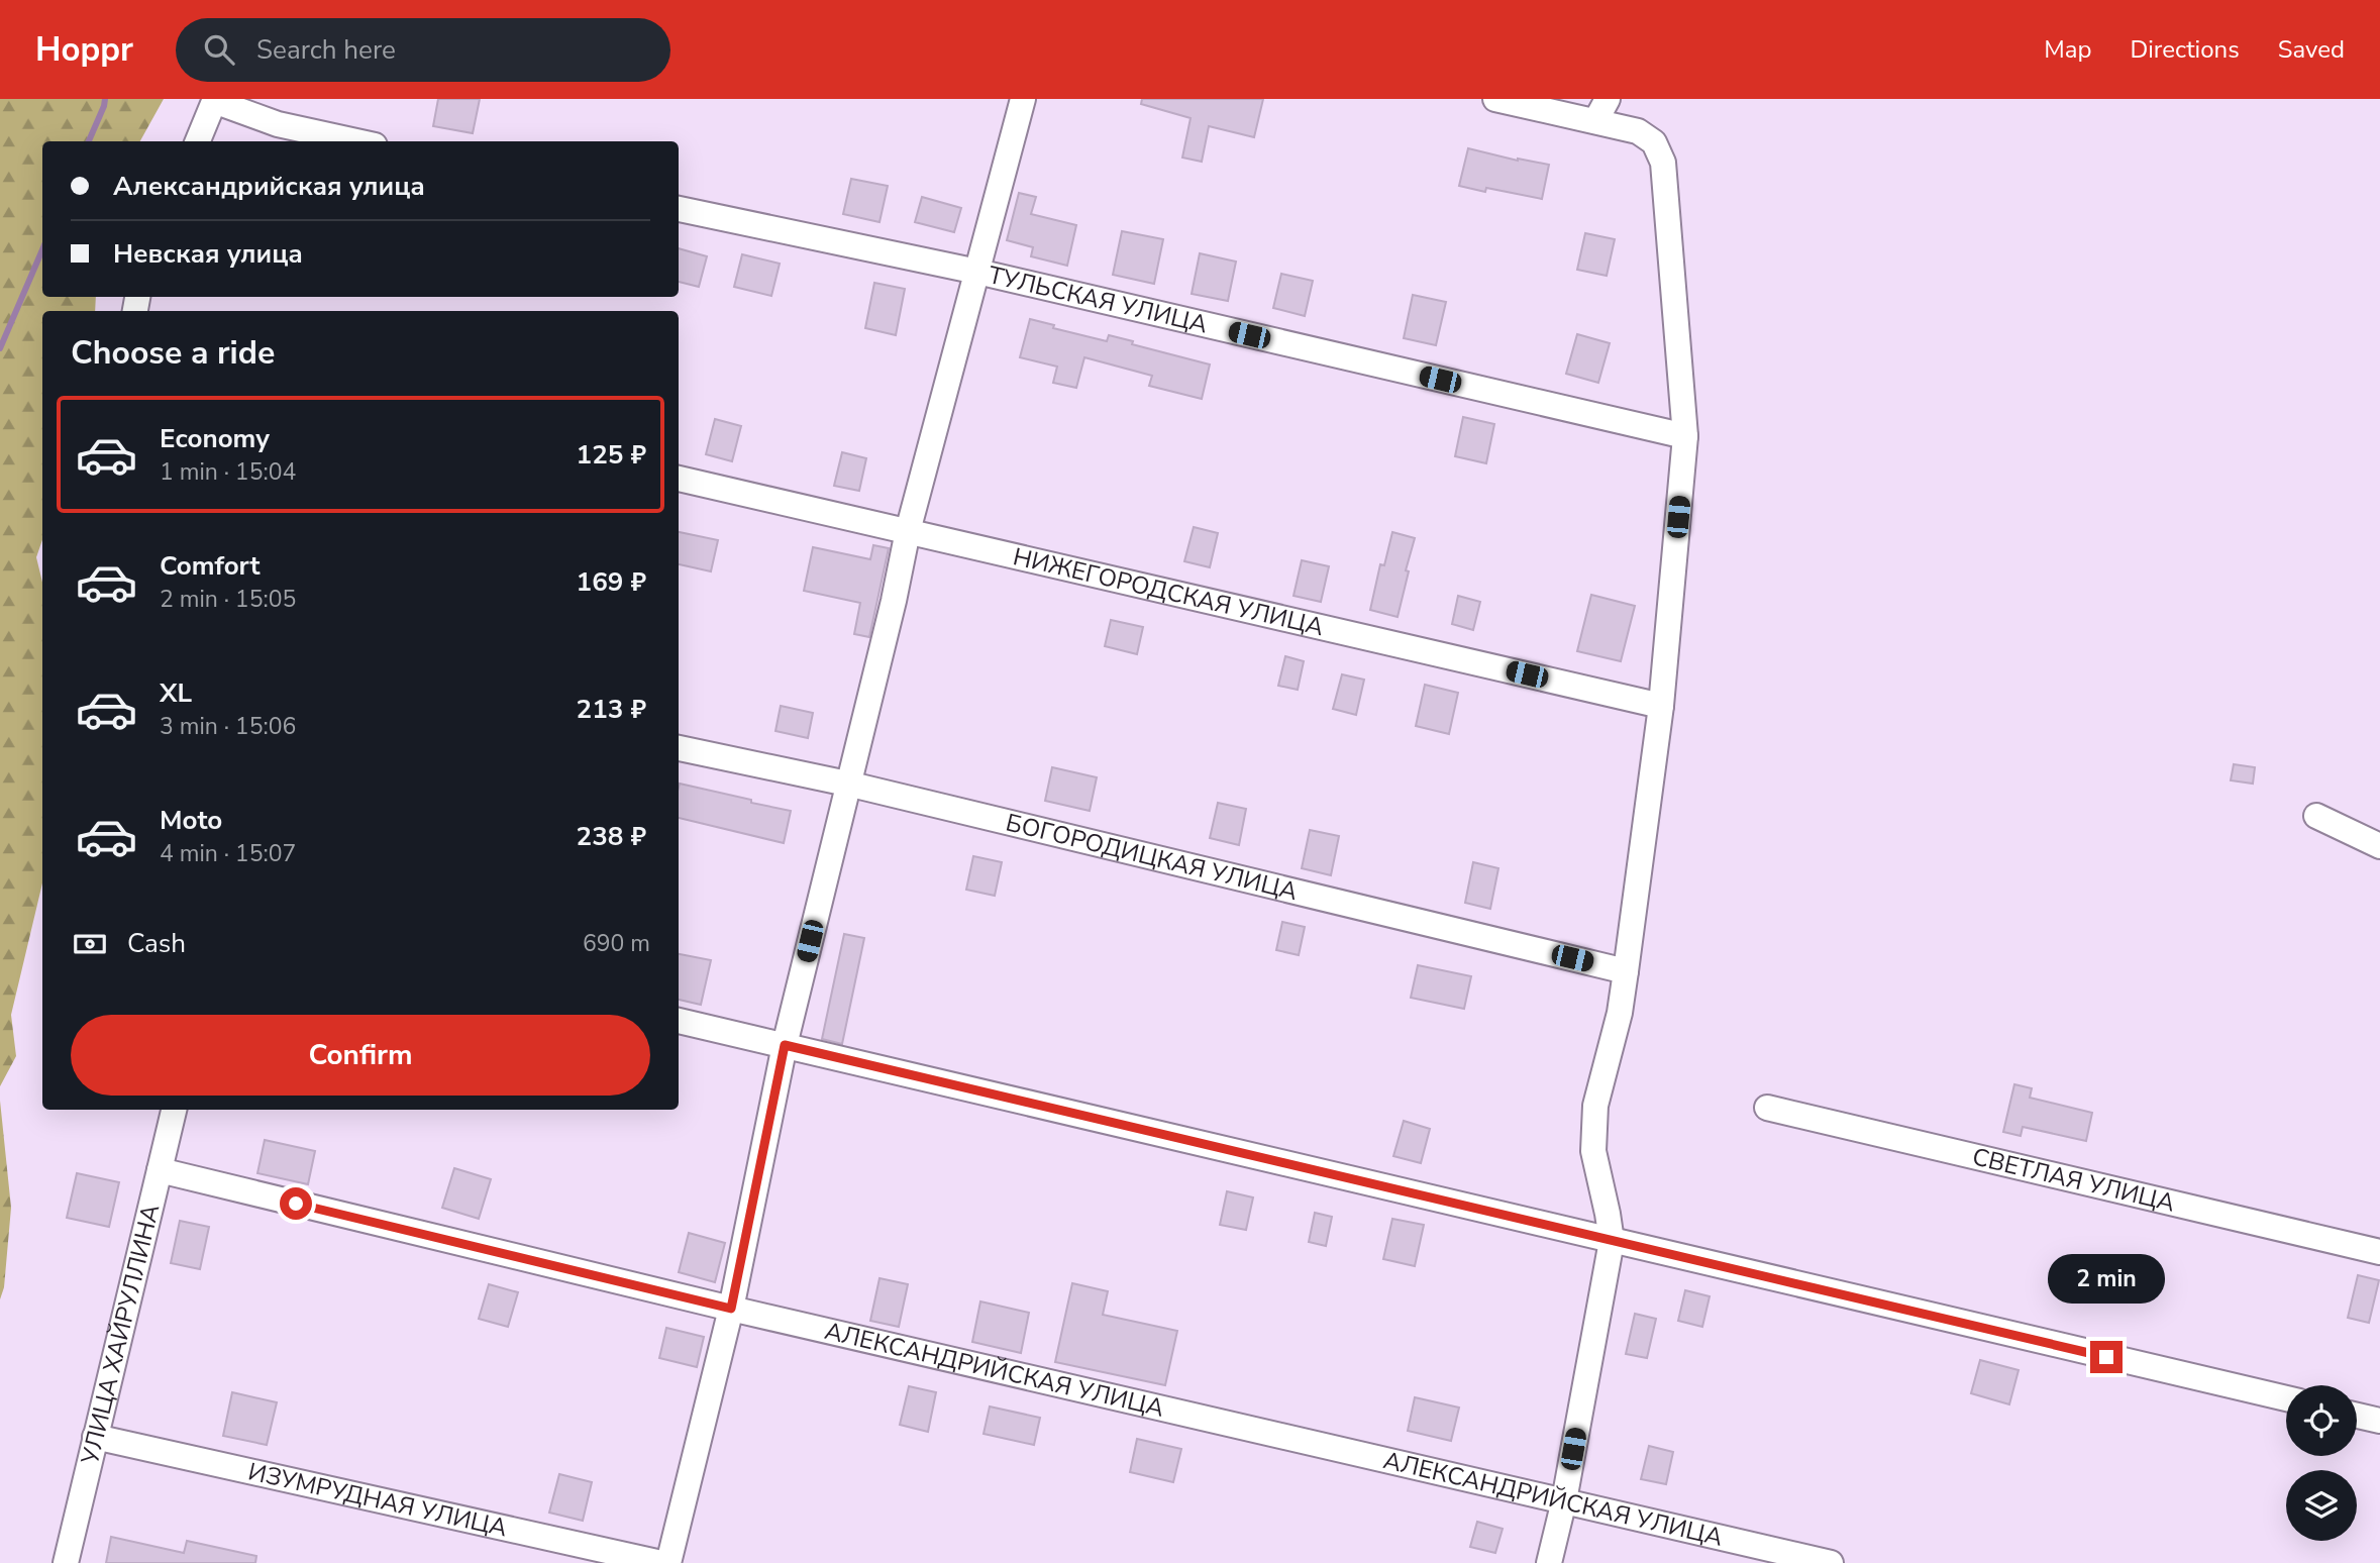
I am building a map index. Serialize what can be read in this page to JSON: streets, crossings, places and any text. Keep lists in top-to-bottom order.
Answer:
{
  "streets": {
    "street": [
      "ТУЛЬСКАЯ УЛИЦА",
      "НИЖЕГОРОДСКАЯ УЛИЦА",
      "БОГОРОДИЦКАЯ УЛИЦА",
      "СВЕТЛАЯ УЛИЦА",
      "УЛИЦА ХАЙРУЛЛИНА",
      "АЛЕКСАНДРИЙСКАЯ УЛИЦА",
      "ИЗУМРУДНАЯ УЛИЦА"
    ]
  },
  "crossings": [
    ["УЛИЦА ХАЙРУЛЛИНА", "АЛЕКСАНДРИЙСКАЯ УЛИЦА"],
    ["УЛИЦА ХАЙРУЛЛИНА", "ИЗУМРУДНАЯ УЛИЦА"]
  ],
  "page": {
    "header": "Hoppr",
    "search": "Search here",
    "nav": ["Map", "Directions", "Saved"],
    "banner": ["Александрийская улица", "Невская улица"],
    "heading": "Choose a ride",
    "list": [
      {
        "name": "Economy",
        "note": "1 min · 15:04",
        "value": "125 ₽"
      },
      {
        "name": "Comfort",
        "note": "2 min · 15:05",
        "value": "169 ₽"
      },
      {
        "name": "XL",
        "note": "3 min · 15:06",
        "value": "213 ₽"
      },
      {
        "name": "Moto",
        "note": "4 min · 15:07",
        "value": "238 ₽"
      }
    ],
    "pay": ["Cash", "690 m"],
    "buttons": "Confirm",
    "bubble": "2 min"
  }
}
